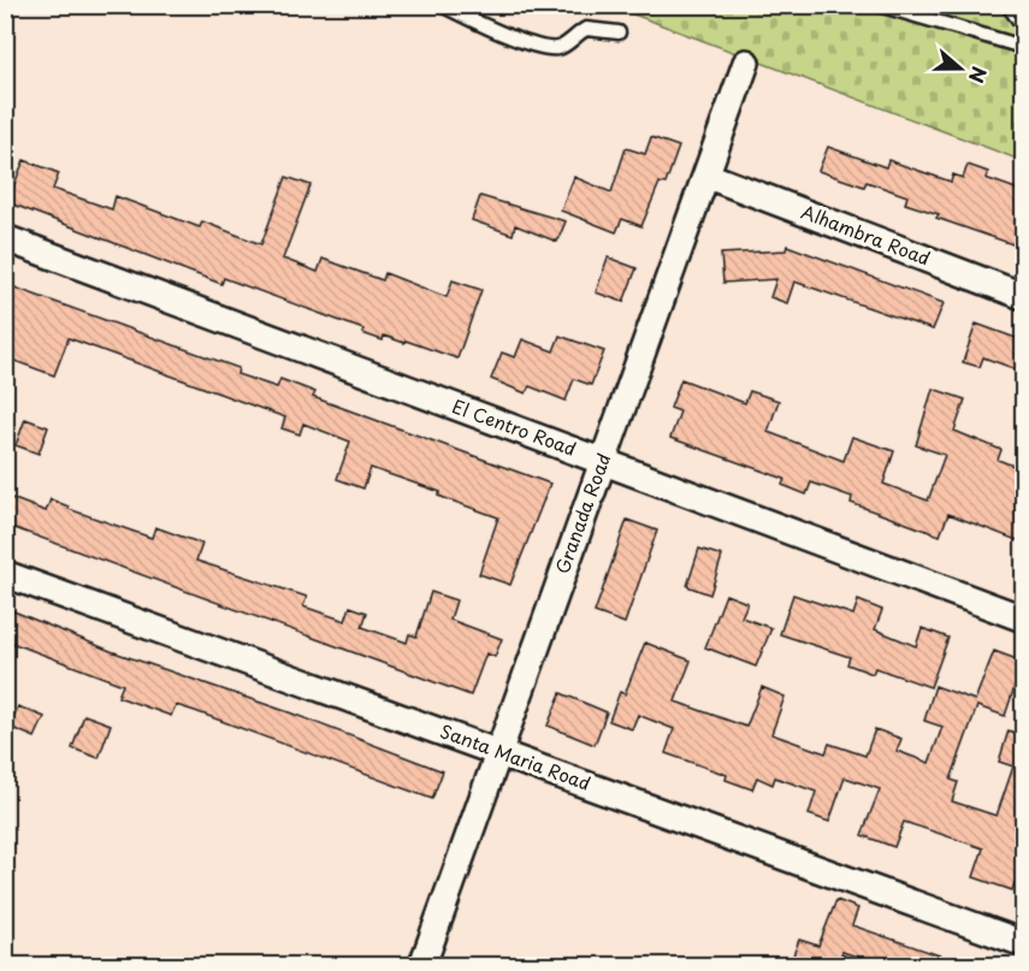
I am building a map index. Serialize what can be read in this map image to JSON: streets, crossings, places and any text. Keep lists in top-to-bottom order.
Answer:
{
  "streets": {
    "street": [
      "Alhambra Road",
      "El Centro Road",
      "Granada Road",
      "Santa Maria Road"
    ]
  },
  "crossings": [
    ["Alhambra Road", "Granada Road"],
    ["El Centro Road", "Granada Road"],
    ["Granada Road", "Santa Maria Road"]
  ],
  "north": "right"
}
